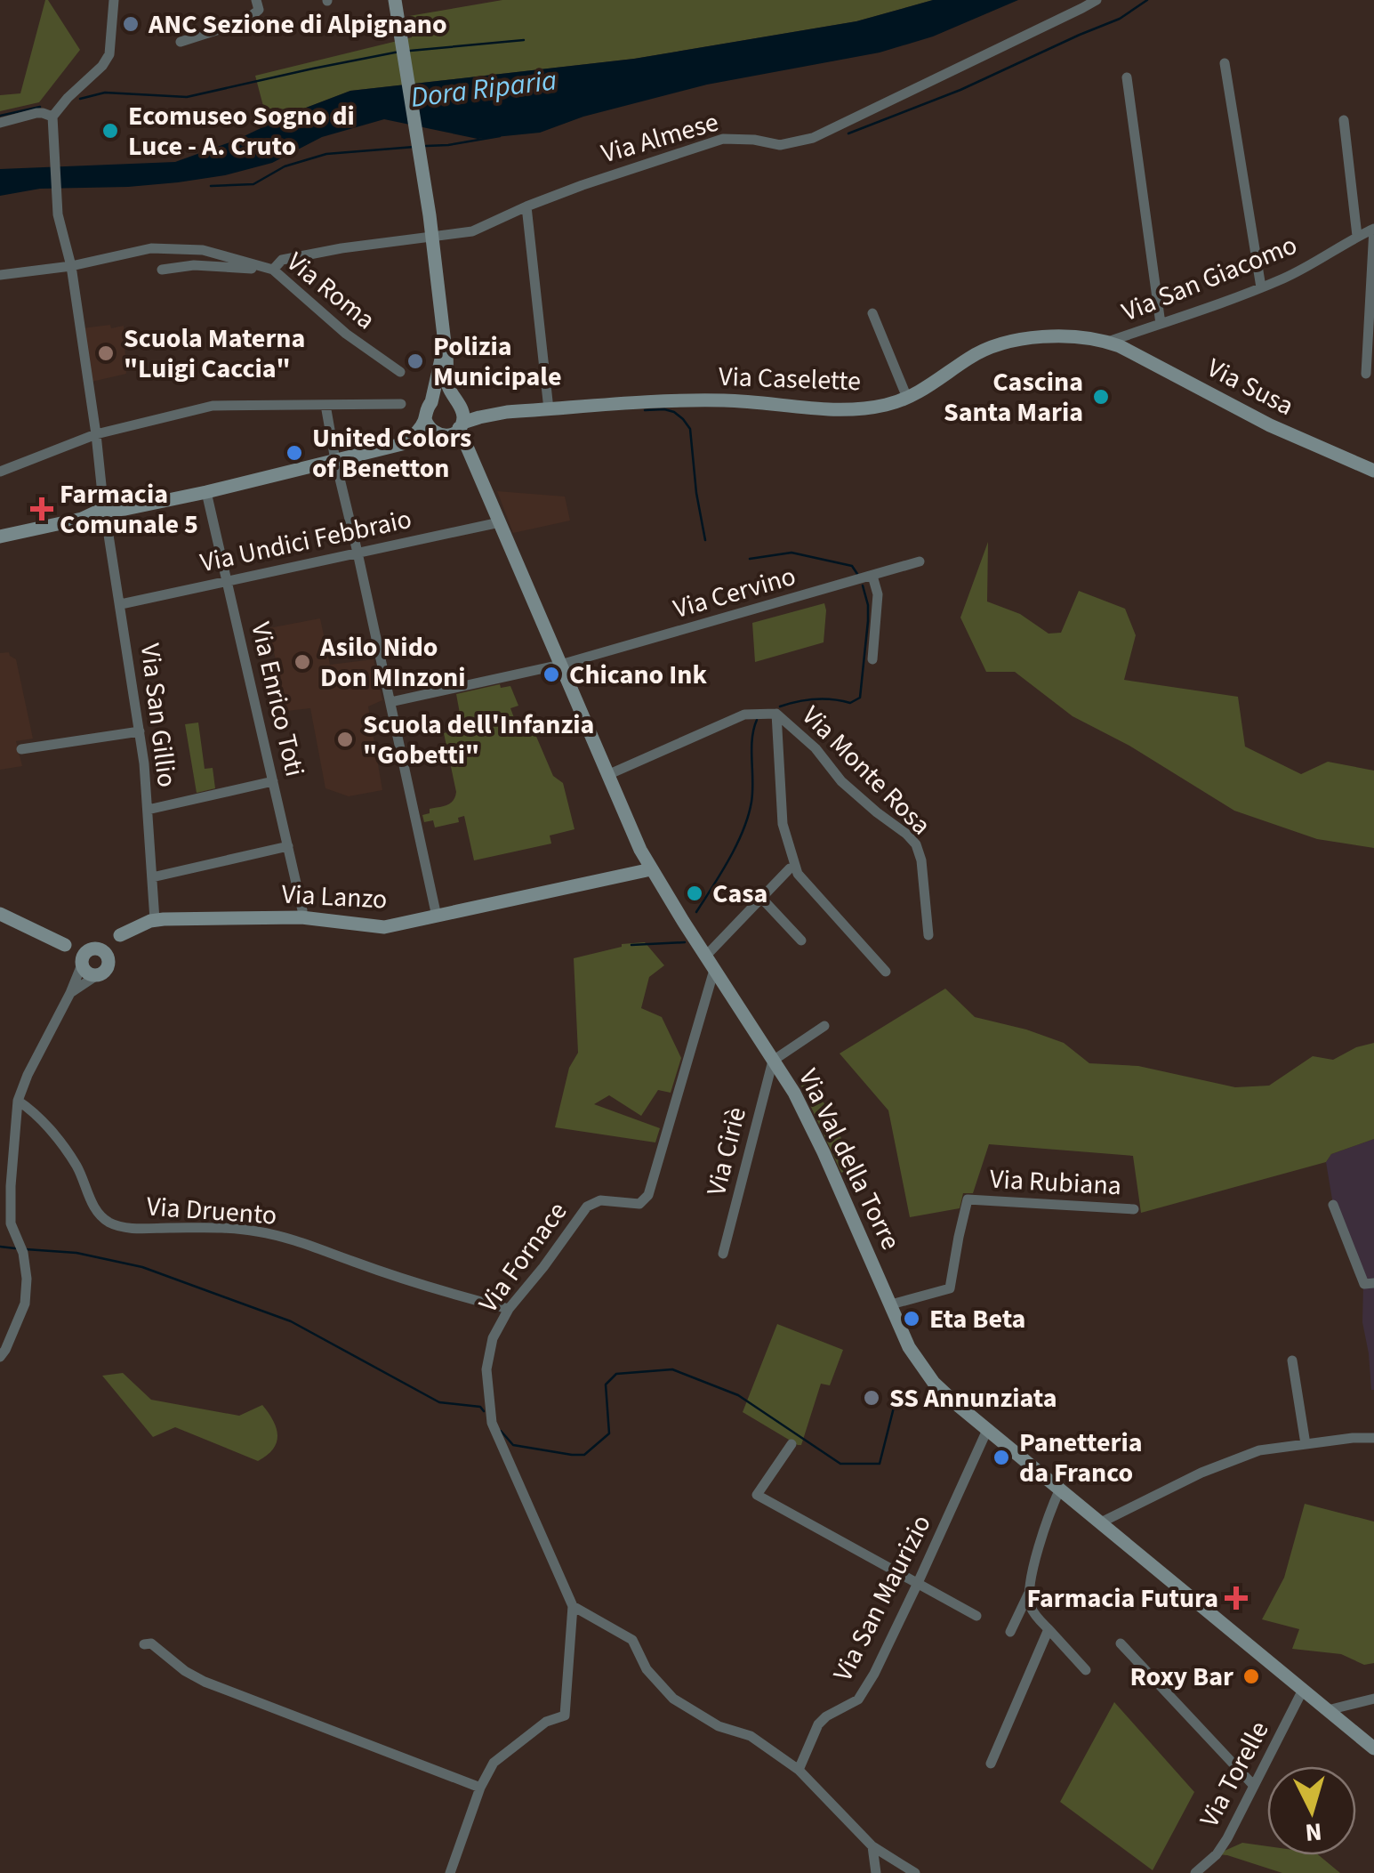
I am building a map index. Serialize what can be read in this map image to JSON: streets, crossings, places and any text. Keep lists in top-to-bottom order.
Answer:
{
  "streets": {
    "street": [
      "Via Almese",
      "Via San Giacomo",
      "Via Roma",
      "Via Caselette",
      "Via Susa",
      "Via Undici Febbraio",
      "Via Cervino",
      "Via Enrico Toti",
      "Via San Gillio",
      "Via Monte Rosa",
      "Via Lanzo",
      "Via Ciriè",
      "Via Val della Torre",
      "Via Rubiana",
      "Via Druento",
      "Via Fornace",
      "Via San Maurizio",
      "Via Torelle"
    ]
  },
  "crossings": [
    ["Via Almese", "Via Roma"],
    ["Via San Giacomo", "Via Caselette"],
    ["Via San Giacomo", "Via Susa"],
    ["Via Roma", "Via San Gillio"],
    ["Via Caselette", "Via Susa"],
    ["Via Caselette", "Via Val della Torre"],
    ["Via Undici Febbraio", "Via Enrico Toti"],
    ["Via Undici Febbraio", "Via San Gillio"],
    ["Via Undici Febbraio", "Via Val della Torre"],
    ["Via Cervino", "Via Val della Torre"],
    ["Via Enrico Toti", "Via Lanzo"],
    ["Via San Gillio", "Via Lanzo"],
    ["Via Monte Rosa", "Via Val della Torre"],
    ["Via Lanzo", "Via Val della Torre"],
    ["Via Ciriè", "Via Val della Torre"],
    ["Via Val della Torre", "Via Rubiana"],
    ["Via Val della Torre", "Via Fornace"],
    ["Via Val della Torre", "Via San Maurizio"],
    ["Via Val della Torre", "Via Torelle"],
    ["Via Druento", "Via Fornace"]
  ],
  "water": ["Dora Riparia"],
  "places": {
    "other": [
      "ANC Sezione di Alpignano",
      "Ecomuseo Sogno di Luce - A. Cruto",
      "Scuola Materna \"Luigi Caccia\"",
      "Polizia Municipale",
      "Cascina Santa Maria",
      "United Colors of Benetton",
      "Asilo Nido Don MInzoni",
      "Chicano Ink",
      "Scuola dell'Infanzia \"Gobetti\"",
      "Casa",
      "Eta Beta",
      "SS Annunziata",
      "Panetteria da Franco",
      "Roxy Bar"
    ],
    "health": ["Farmacia Comunale 5", "Farmacia Futura"]
  },
  "north": "bottom"
}
